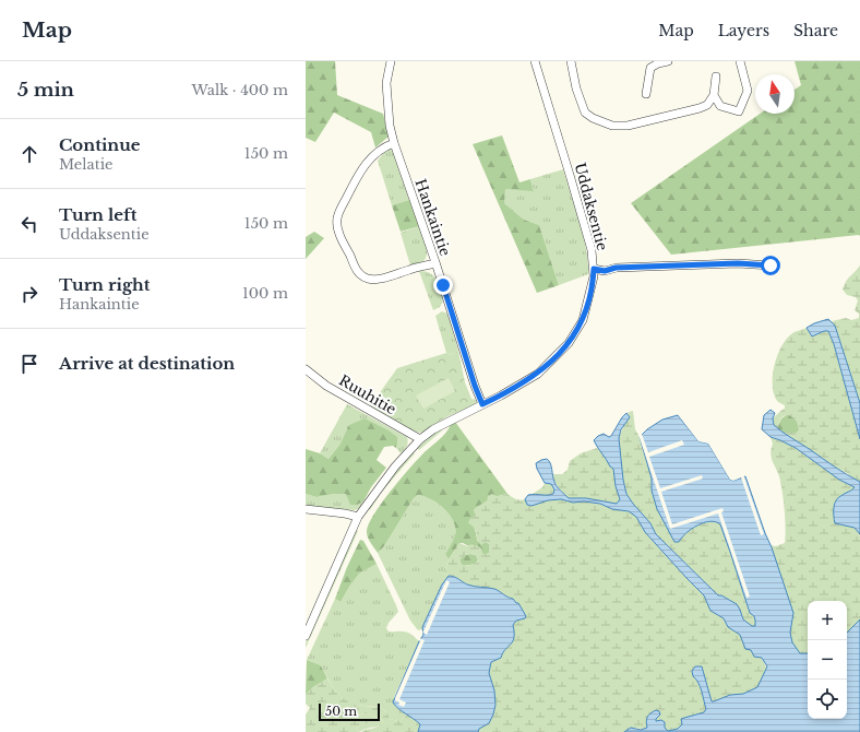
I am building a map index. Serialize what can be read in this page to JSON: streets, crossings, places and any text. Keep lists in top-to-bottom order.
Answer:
{
  "streets": {
    "street": ["Uddaksentie", "Hankaintie", "Ruuhitie"]
  },
  "crossings": [
    ["Uddaksentie", "Hankaintie"],
    ["Uddaksentie", "Ruuhitie"]
  ],
  "scale_bar": "50 m",
  "north": "top",
  "page": {
    "header": "Map",
    "nav": ["Map", "Layers", "Share"],
    "heading": ["5 min", "Walk · 400 m"],
    "list": [
      ["Continue", "Melatie", "150 m"],
      ["Turn left", "Uddaksentie", "150 m"],
      ["Turn right", "Hankaintie", "100 m"],
      "Arrive at destination"
    ],
    "map_buttons": ["+", "−"],
    "scale": "50 m"
  }
}
